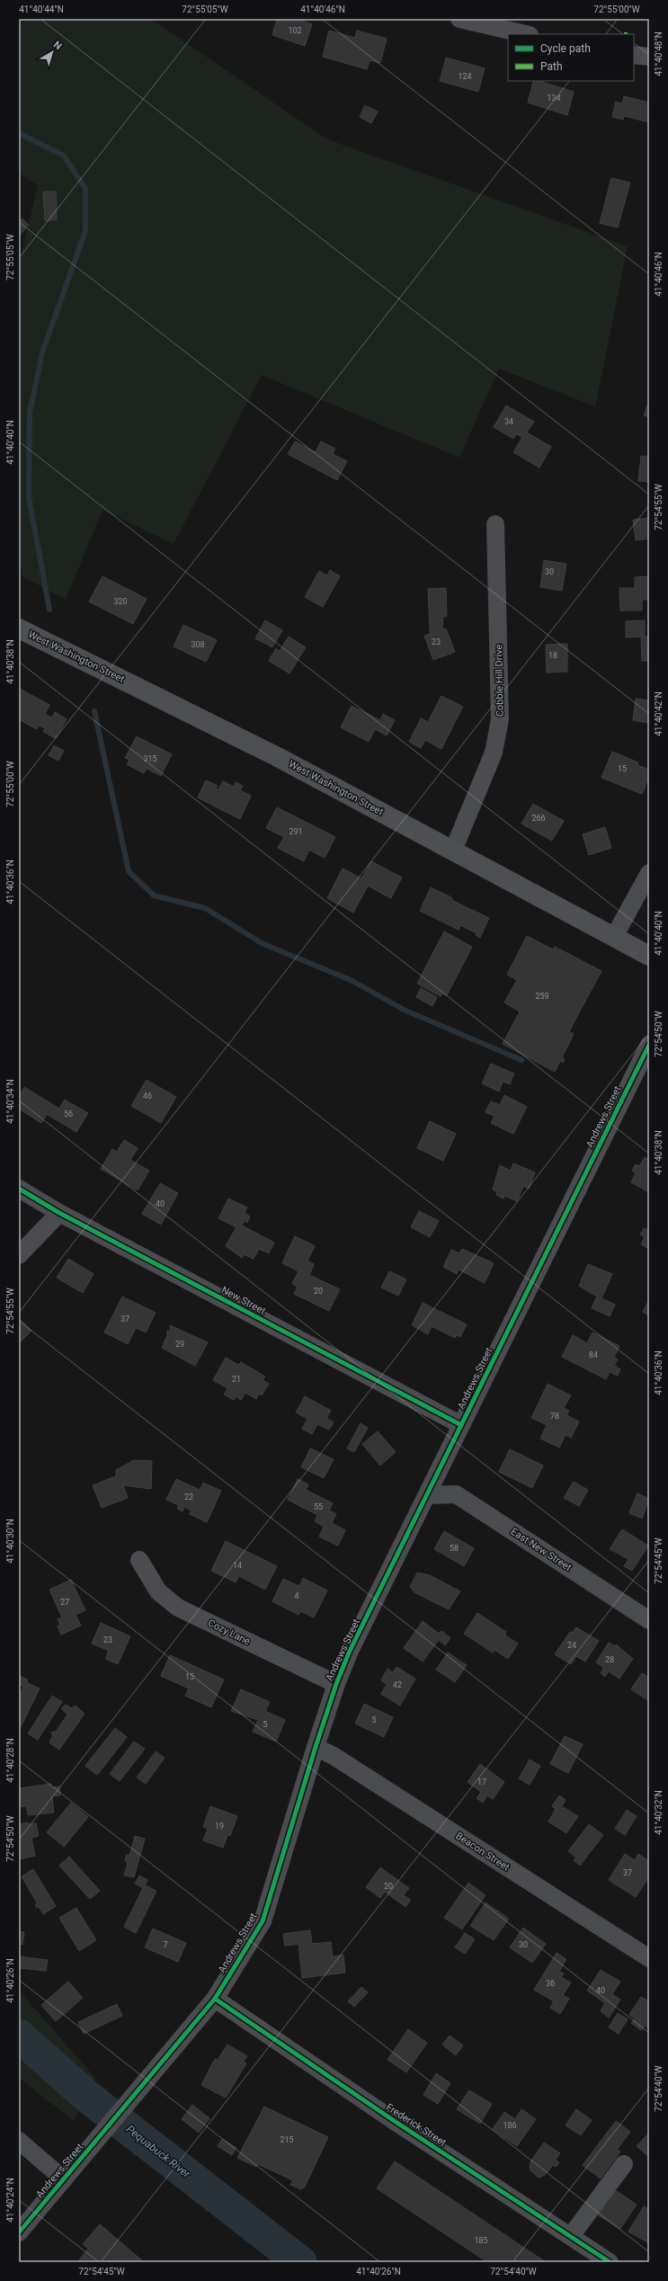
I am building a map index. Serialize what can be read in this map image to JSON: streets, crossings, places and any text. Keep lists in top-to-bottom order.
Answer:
{
  "streets": {
    "main road": ["West Washington Street"],
    "street": [
      "Cobble Hill Drive",
      "Andrews Street",
      "New Street",
      "East New Street",
      "Cozy Lane",
      "Beacon Street",
      "Frederick Street"
    ]
  },
  "crossings": [
    ["West Washington Street", "Cobble Hill Drive"],
    ["Andrews Street", "New Street"],
    ["Andrews Street", "East New Street"],
    ["Andrews Street", "Cozy Lane"],
    ["Andrews Street", "Beacon Street"],
    ["Andrews Street", "Frederick Street"]
  ],
  "water": ["Pequabuck River"],
  "house_numbers": [
    "102",
    "124",
    "134",
    "34",
    "30",
    "320",
    "23",
    "308",
    "18",
    "315",
    "15",
    "266",
    "291",
    "259",
    "46",
    "56",
    "40",
    "20",
    "37",
    "29",
    "84",
    "21",
    "78",
    "22",
    "55",
    "58",
    "14",
    "4",
    "27",
    "23",
    "24",
    "28",
    "15",
    "42",
    "5",
    "5",
    "17",
    "19",
    "37",
    "20",
    "7",
    "30",
    "36",
    "40",
    "186",
    "215",
    "185"
  ],
  "legend": ["Cycle path", "Path"],
  "north": "top right",
  "coordinates": [
    "41°40'44\"N",
    "72°55'05\"W",
    "41°40'46\"N",
    "72°55'00\"W",
    "41°40'48\"N",
    "41°40'40\"N",
    "72°54'55\"W",
    "41°40'38\"N",
    "41°40'42\"N",
    "41°40'36\"N",
    "72°54'50\"W",
    "41°40'34\"N",
    "41°40'30\"N",
    "72°54'45\"W",
    "41°40'28\"N",
    "41°40'32\"N",
    "41°40'26\"N",
    "72°54'40\"W",
    "41°40'24\"N"
  ]
}
